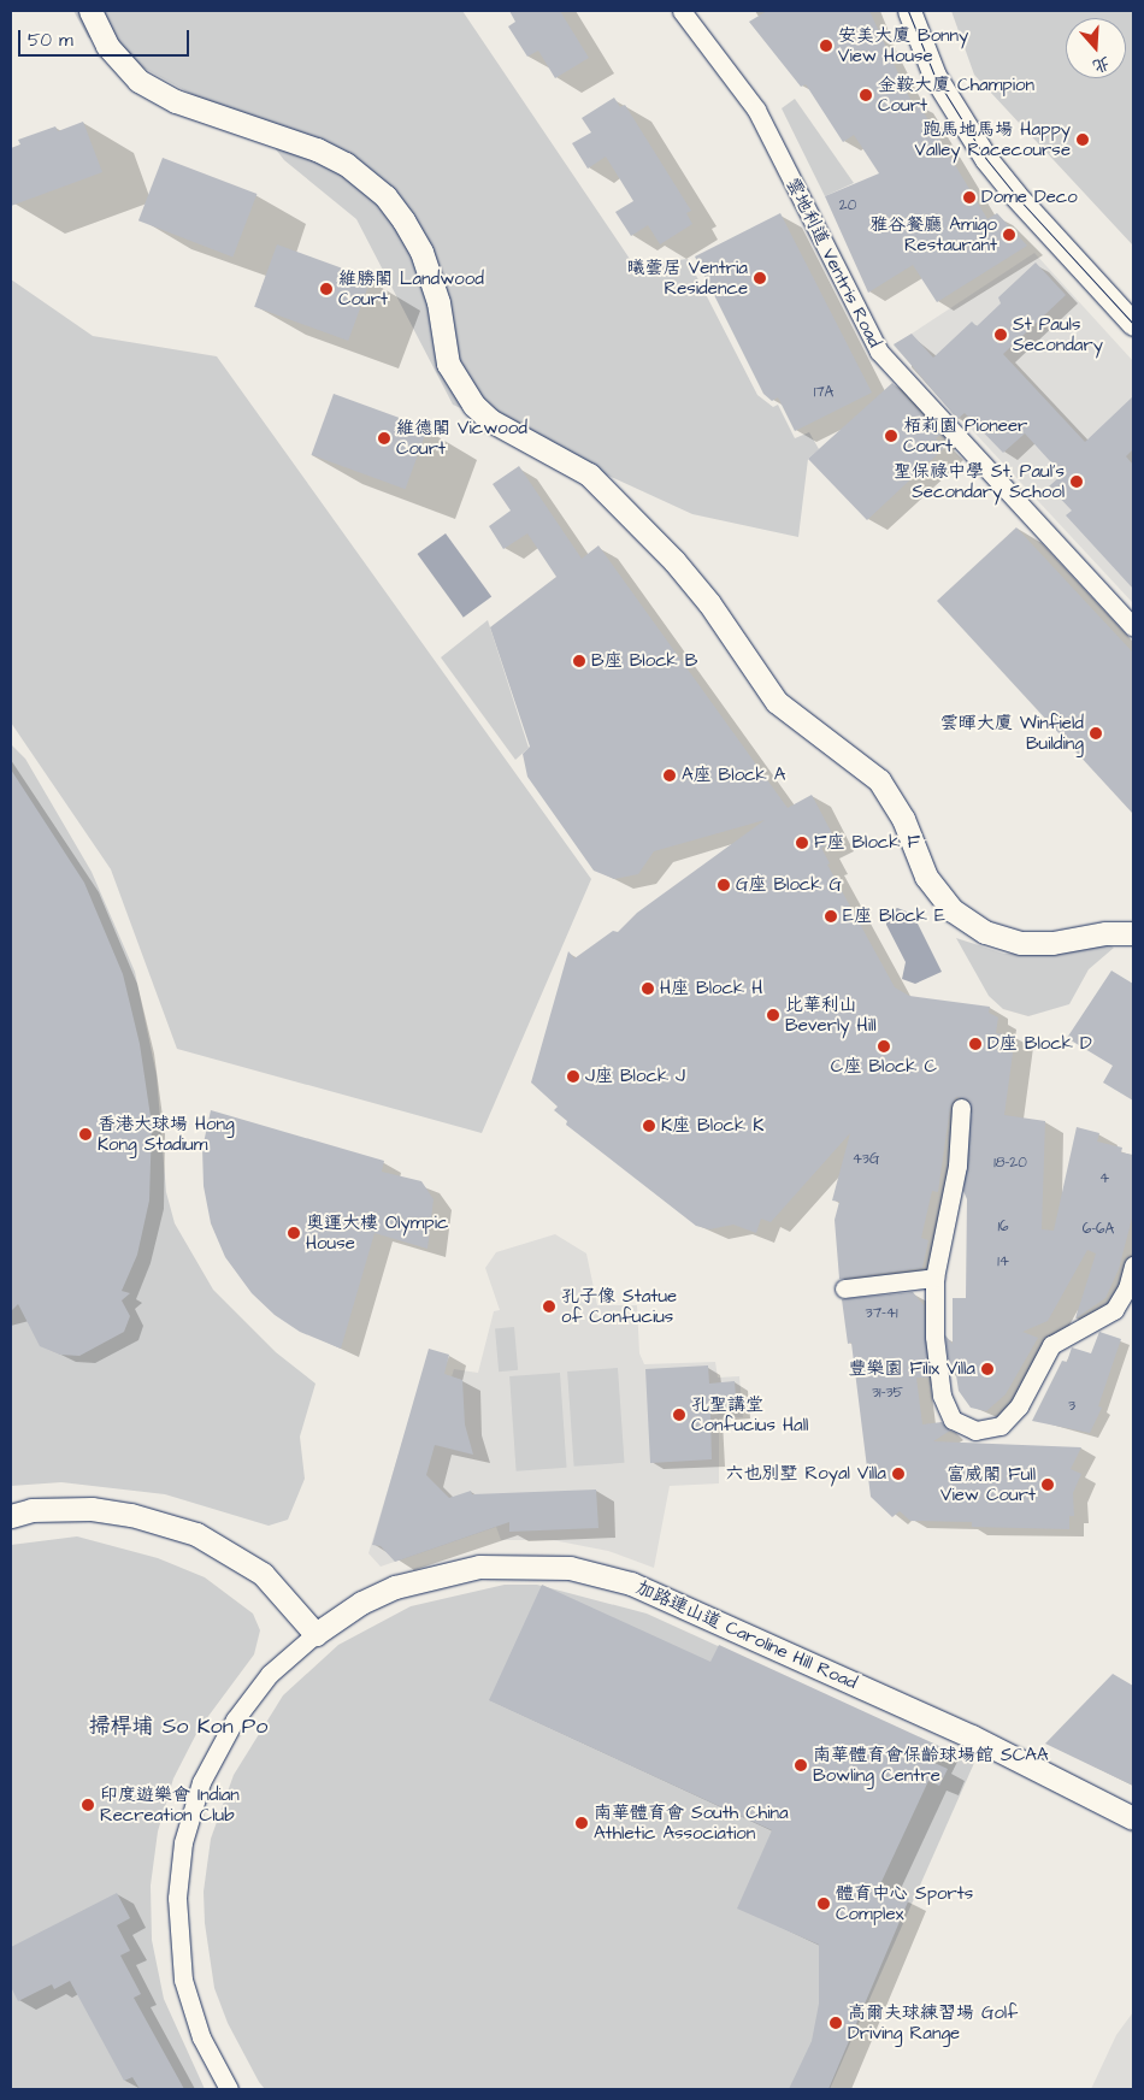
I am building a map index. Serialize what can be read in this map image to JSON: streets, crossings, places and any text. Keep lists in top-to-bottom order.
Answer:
{
  "streets": {
    "street": ["雲地利道 Ventris Road", "加路連山道 Caroline Hill Road"]
  },
  "districts": ["掃桿埔 So Kon Po"],
  "places": [
    "安美大廈 Bonny View House",
    "金鞍大廈 Champion Court",
    "跑馬地馬場 Happy Valley Racecourse",
    "Dome Deco",
    "雅谷餐廳 Amigo Restaurant",
    "曦蕓居 Ventria Residence",
    "維勝閣 Landwood Court",
    "St Pauls Secondary",
    "栢莉園 Pioneer Court",
    "維德閣 Vicwood Court",
    "聖保祿中學 St. Paul's Secondary School",
    "B座 Block B",
    "雲暉大廈 Winfield Building",
    "A座 Block A",
    "F座 Block F",
    "G座 Block G",
    "E座 Block E",
    "H座 Block H",
    "比華利山 Beverly Hill",
    "D座 Block D",
    "C座 Block C",
    "J座 Block J",
    "K座 Block K",
    "香港大球場 Hong Kong Stadium",
    "奧運大樓 Olympic House",
    "孔子像 Statue of Confucius",
    "豐樂園 Filix Villa",
    "孔聖講堂 Confucius Hall",
    "六也別墅 Royal Villa",
    "富威閣 Full View Court",
    "南華體育會保齡球場館 SCAA Bowling Centre",
    "印度遊樂會 Indian Recreation Club",
    "南華體育會 South China Athletic Association",
    "體育中心 Sports Complex",
    "高爾夫球練習場 Golf Driving Range"
  ],
  "house_numbers": [
    "20",
    "17A",
    "43G",
    "18-20",
    "4",
    "16",
    "6-6A",
    "14",
    "37-41",
    "31-35",
    "3"
  ],
  "scale_bar": "50 m",
  "north": "bottom"
}
